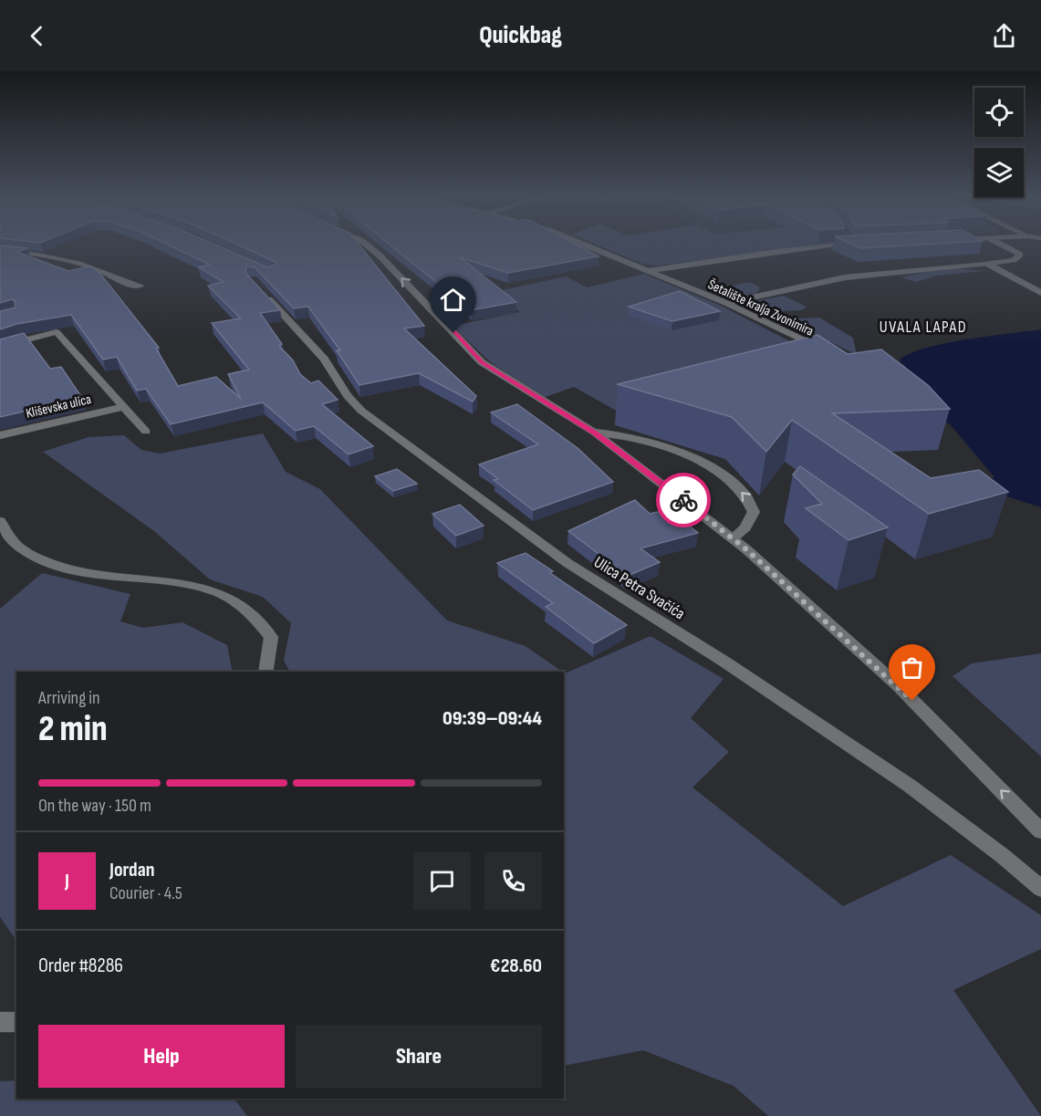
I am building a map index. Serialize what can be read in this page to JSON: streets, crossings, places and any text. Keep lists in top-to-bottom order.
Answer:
{
  "streets": {
    "street": ["Šetalište kralja Zvonimira", "Kliševska ulica", "Ulica Petra Svačića"]
  },
  "districts": ["UVALA LAPAD"],
  "page": {
    "header": "Quickbag",
    "heading": ["2 min", "Arriving in", "09:39–09:44"],
    "panel": [
      "Jordan",
      "Courier · 4.5",
      "Order #8286",
      "€28.60"
    ],
    "bar": "On the way · 150 m",
    "round": "J",
    "buttons": ["Help", "Share"]
  }
}
